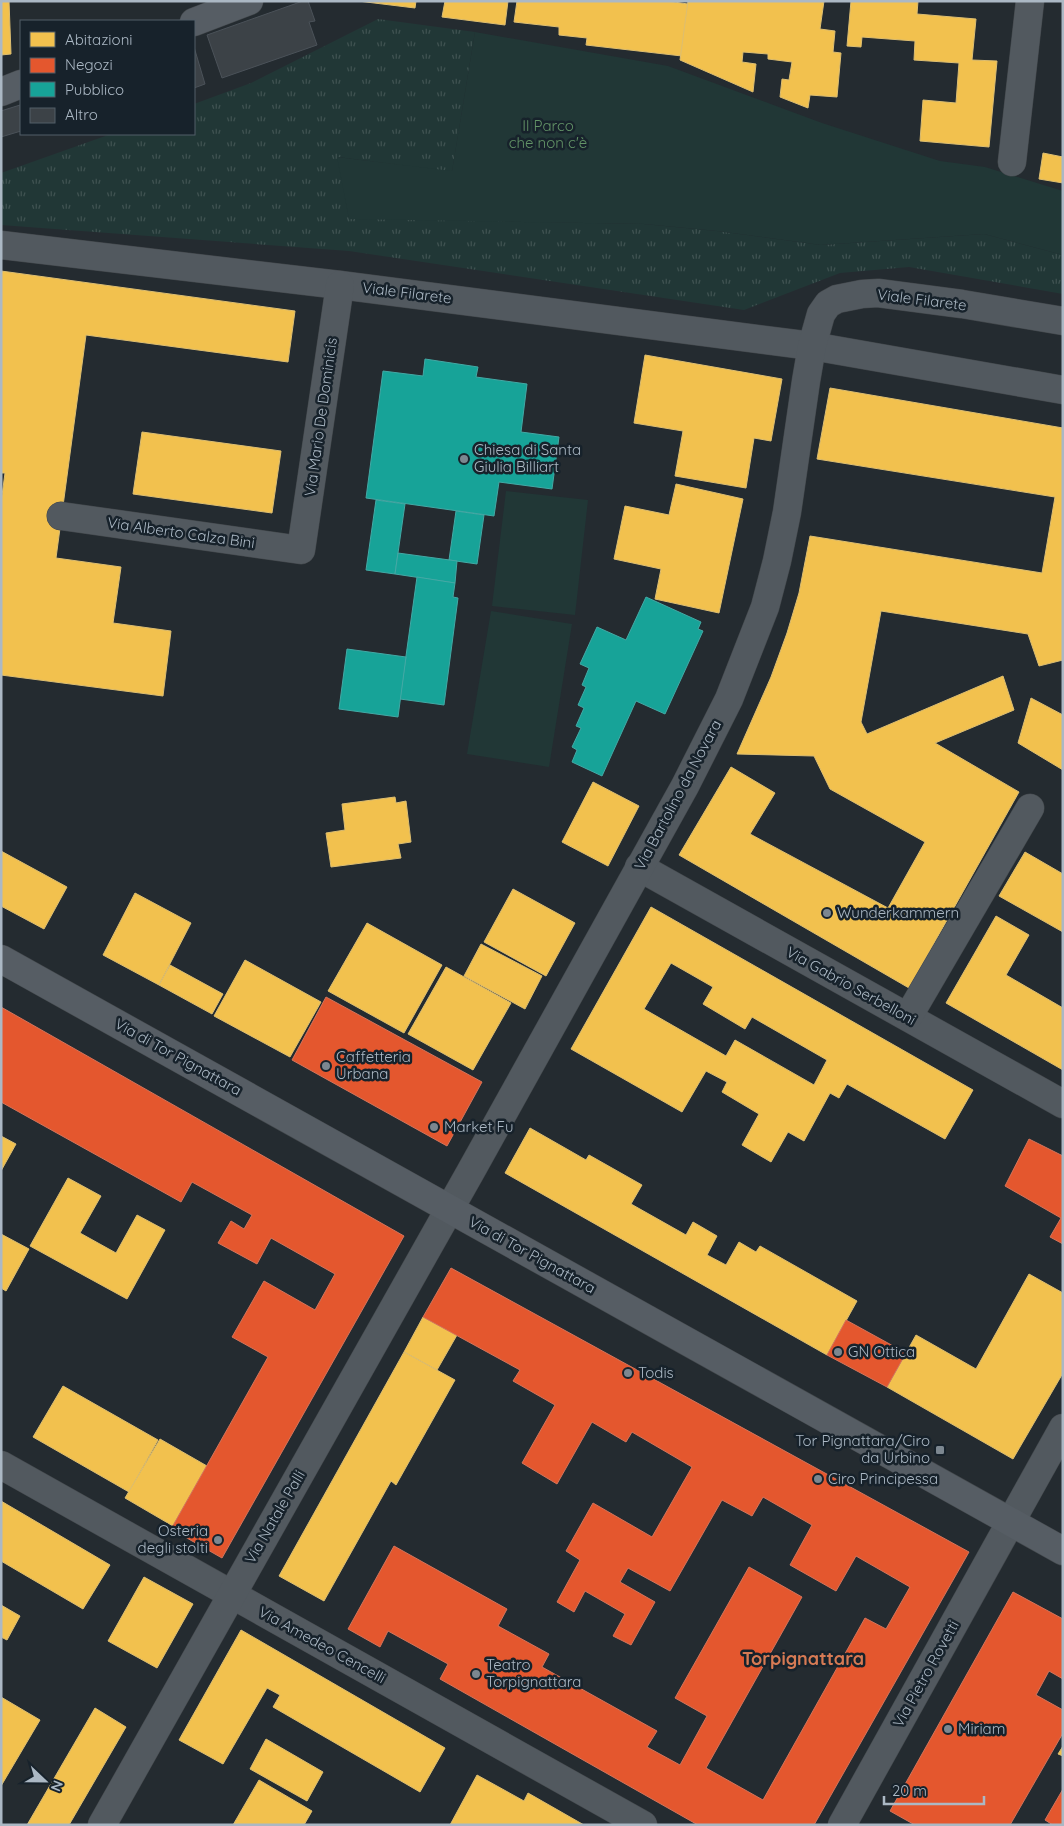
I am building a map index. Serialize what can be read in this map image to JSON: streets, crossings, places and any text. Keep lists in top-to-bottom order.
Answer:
{
  "streets": {
    "main road": ["Via di Tor Pignattara"],
    "street": [
      "Viale Filarete",
      "Via Mario De Dominicis",
      "Via Alberto Calza Bini",
      "Via Bartolino da Novara",
      "Via Gabrio Serbelloni",
      "Via Natale Palli",
      "Via Amedeo Cencelli",
      "Via Pietro Rovetti"
    ]
  },
  "crossings": [
    ["Viale Filarete", "Via Mario De Dominicis"],
    ["Viale Filarete", "Via Bartolino da Novara"],
    ["Via Mario De Dominicis", "Via Alberto Calza Bini"],
    ["Via Bartolino da Novara", "Via Gabrio Serbelloni"],
    ["Via Bartolino da Novara", "Via di Tor Pignattara"],
    ["Via Bartolino da Novara", "Via Natale Palli"],
    ["Via di Tor Pignattara", "Via Natale Palli"],
    ["Via di Tor Pignattara", "Via Pietro Rovetti"],
    ["Via Natale Palli", "Via Amedeo Cencelli"]
  ],
  "districts": ["Torpignattara"],
  "parks": ["Il Parco che non c'è"],
  "places": {
    "other": [
      "Chiesa di Santa Giulia Billiart",
      "Wunderkammern",
      "Caffetteria Urbana",
      "Market Fu",
      "GN Ottica",
      "Todis",
      "Ciro Principessa",
      "Osteria degli stolti",
      "Teatro Torpignattara",
      "Miriam"
    ],
    "transit": ["Tor Pignattara/Ciro da Urbino"]
  },
  "legend": [
    "Abitazioni",
    "Negozi",
    "Pubblico",
    "Altro"
  ],
  "scale_bar": "20 m",
  "north": "right"
}
